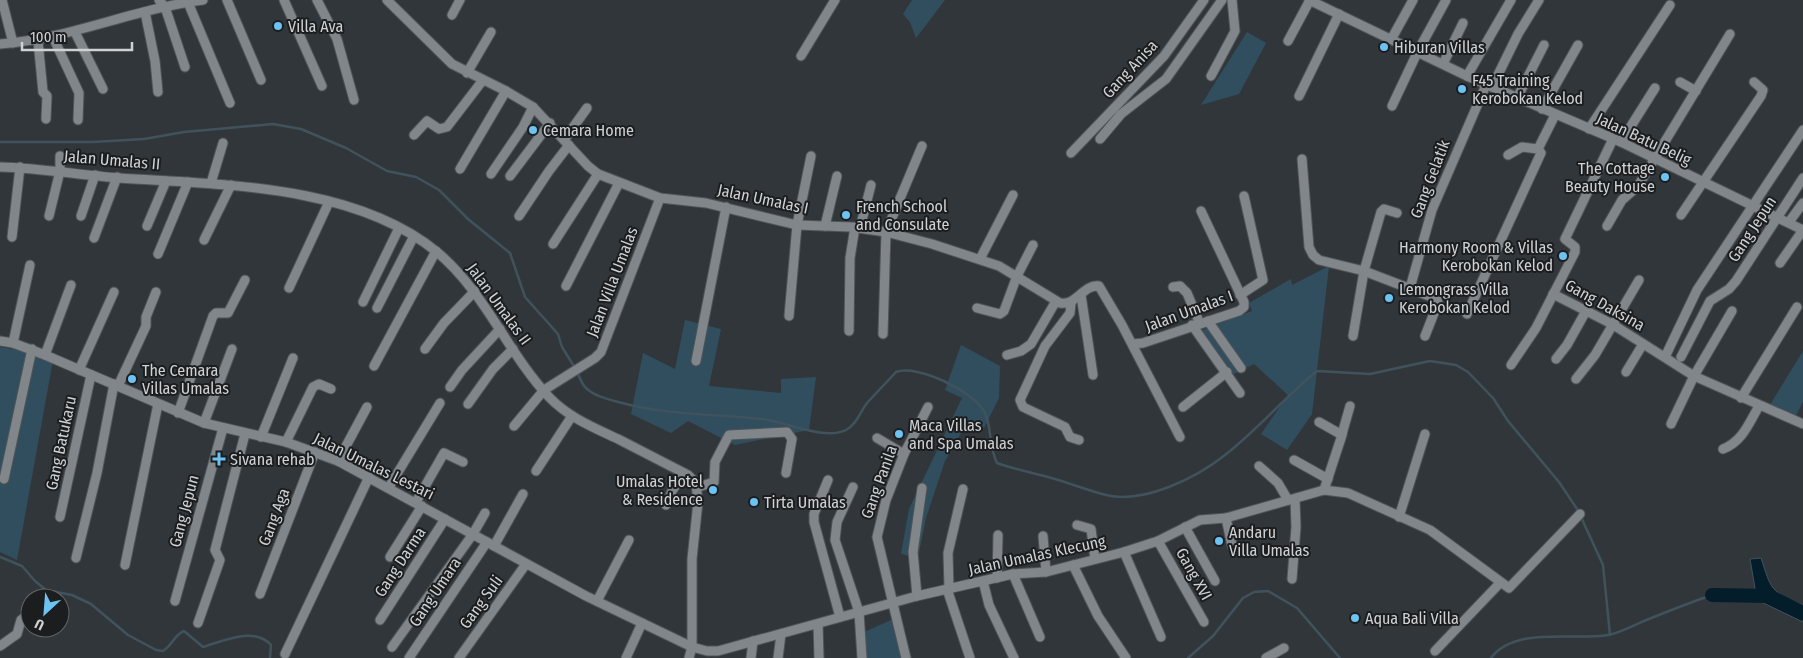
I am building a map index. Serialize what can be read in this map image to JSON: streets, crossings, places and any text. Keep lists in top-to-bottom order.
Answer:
{
  "streets": {
    "street": [
      "Gang Anisa",
      "Jalan Batu Belig",
      "Jalan Umalas II",
      "Gang Gelatik",
      "Jalan Umalas I",
      "Gang Jepun",
      "Jalan Villa Umalas",
      "Gang Daksina",
      "Gang Batukaru",
      "Jalan Umalas Lestari",
      "Gang Panila",
      "Gang Aga",
      "Jalan Umalas Klecung",
      "Gang Darma",
      "Gang XVI",
      "Gang Umara",
      "Gang Suli"
    ]
  },
  "crossings": [
    ["Jalan Batu Belig", "Gang Gelatik"],
    ["Jalan Batu Belig", "Gang Jepun"],
    ["Jalan Batu Belig", "Gang Daksina"],
    ["Jalan Umalas II", "Jalan Villa Umalas"],
    ["Jalan Umalas I", "Jalan Villa Umalas"],
    ["Gang Jepun", "Jalan Umalas Lestari"],
    ["Gang Batukaru", "Jalan Umalas Lestari"],
    ["Jalan Umalas Lestari", "Gang Aga"],
    ["Jalan Umalas Lestari", "Jalan Umalas Klecung"],
    ["Jalan Umalas Lestari", "Gang Darma"],
    ["Jalan Umalas Lestari", "Gang Umara"],
    ["Jalan Umalas Lestari", "Gang Suli"],
    ["Gang Panila", "Jalan Umalas Klecung"],
    ["Jalan Umalas Klecung", "Gang XVI"]
  ],
  "places": {
    "other": [
      "Villa Ava",
      "Hiburan Villas",
      "F45 Training Kerobokan Kelod",
      "Cemara Home",
      "The Cottage Beauty House",
      "French School and Consulate",
      "Harmony Room & Villas Kerobokan Kelod",
      "Lemongrass Villa Kerobokan Kelod",
      "The Cemara Villas Umalas",
      "Maca Villas and Spa Umalas",
      "Umalas Hotel & Residence",
      "Tirta Umalas",
      "Andaru Villa Umalas",
      "Aqua Bali Villa"
    ],
    "health": ["Sivana rehab"]
  },
  "scale_bar": "100 m",
  "north": "bottom left"
}
